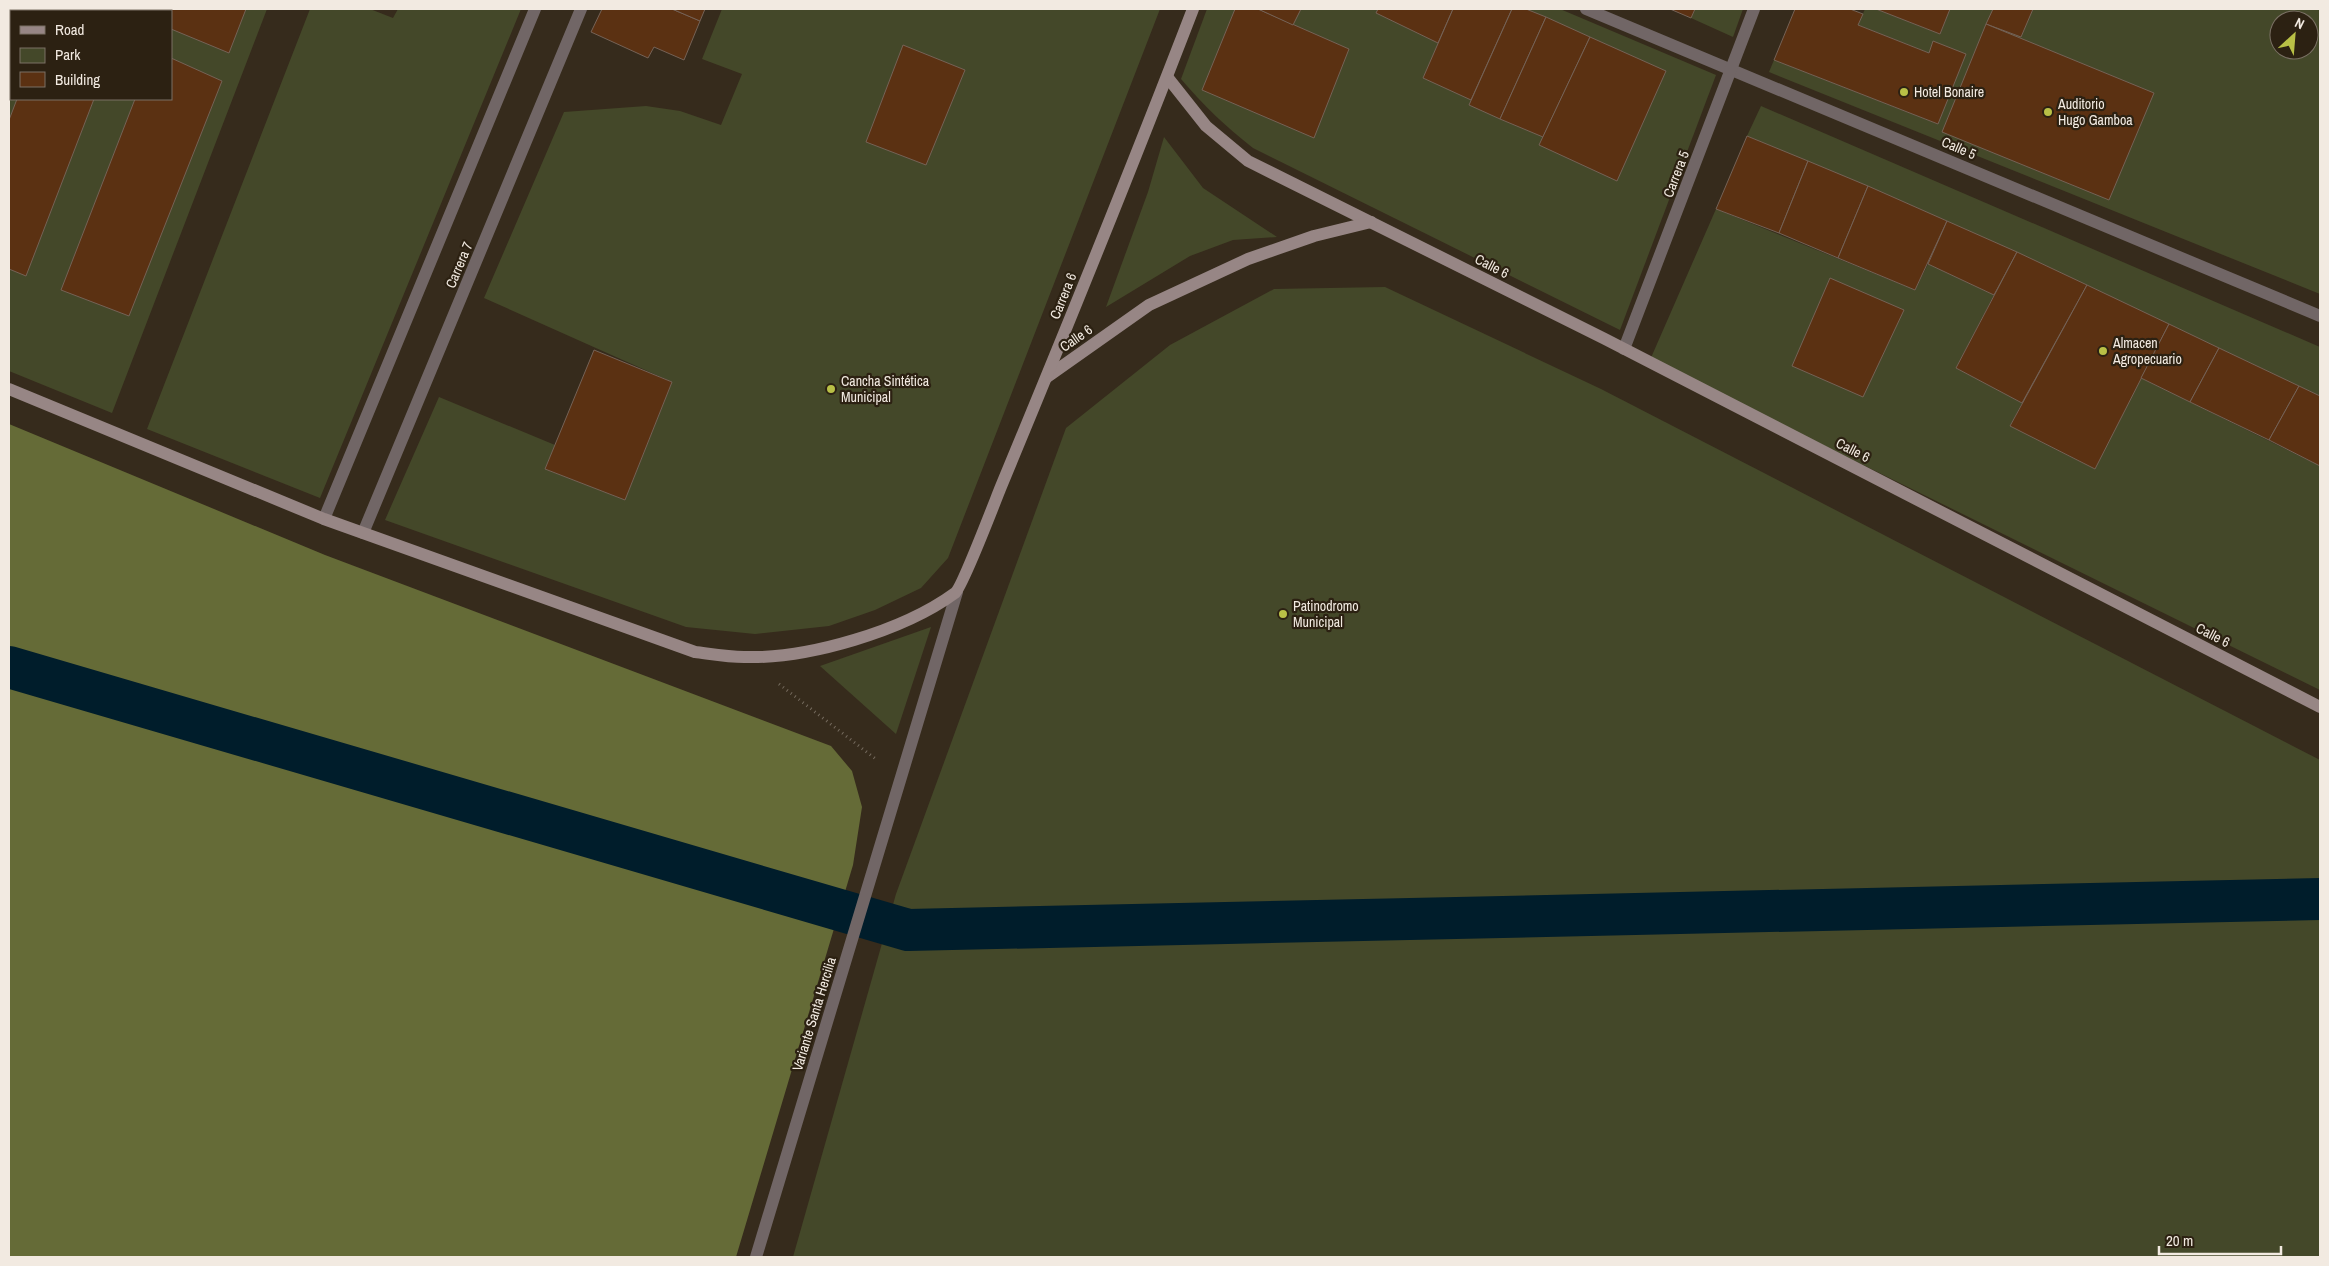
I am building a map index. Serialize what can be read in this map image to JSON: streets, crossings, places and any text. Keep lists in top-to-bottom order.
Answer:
{
  "streets": {
    "street": [
      "Calle 5",
      "Carrera 5",
      "Carrera 7",
      "Calle 6",
      "Carrera 6",
      "Variante Santa Hercilia"
    ]
  },
  "crossings": [
    ["Calle 5", "Carrera 5"],
    ["Carrera 5", "Calle 6"],
    ["Calle 6", "Carrera 6"],
    ["Carrera 6", "Variante Santa Hercilia"]
  ],
  "places": [
    "Hotel Bonaire",
    "Auditorio Hugo Gamboa",
    "Almacen Agropecuario",
    "Cancha Sintética Municipal",
    "Patinodromo Municipal"
  ],
  "legend": ["Road", "Park", "Building"],
  "scale_bar": "20 m",
  "north": "top right"
}
